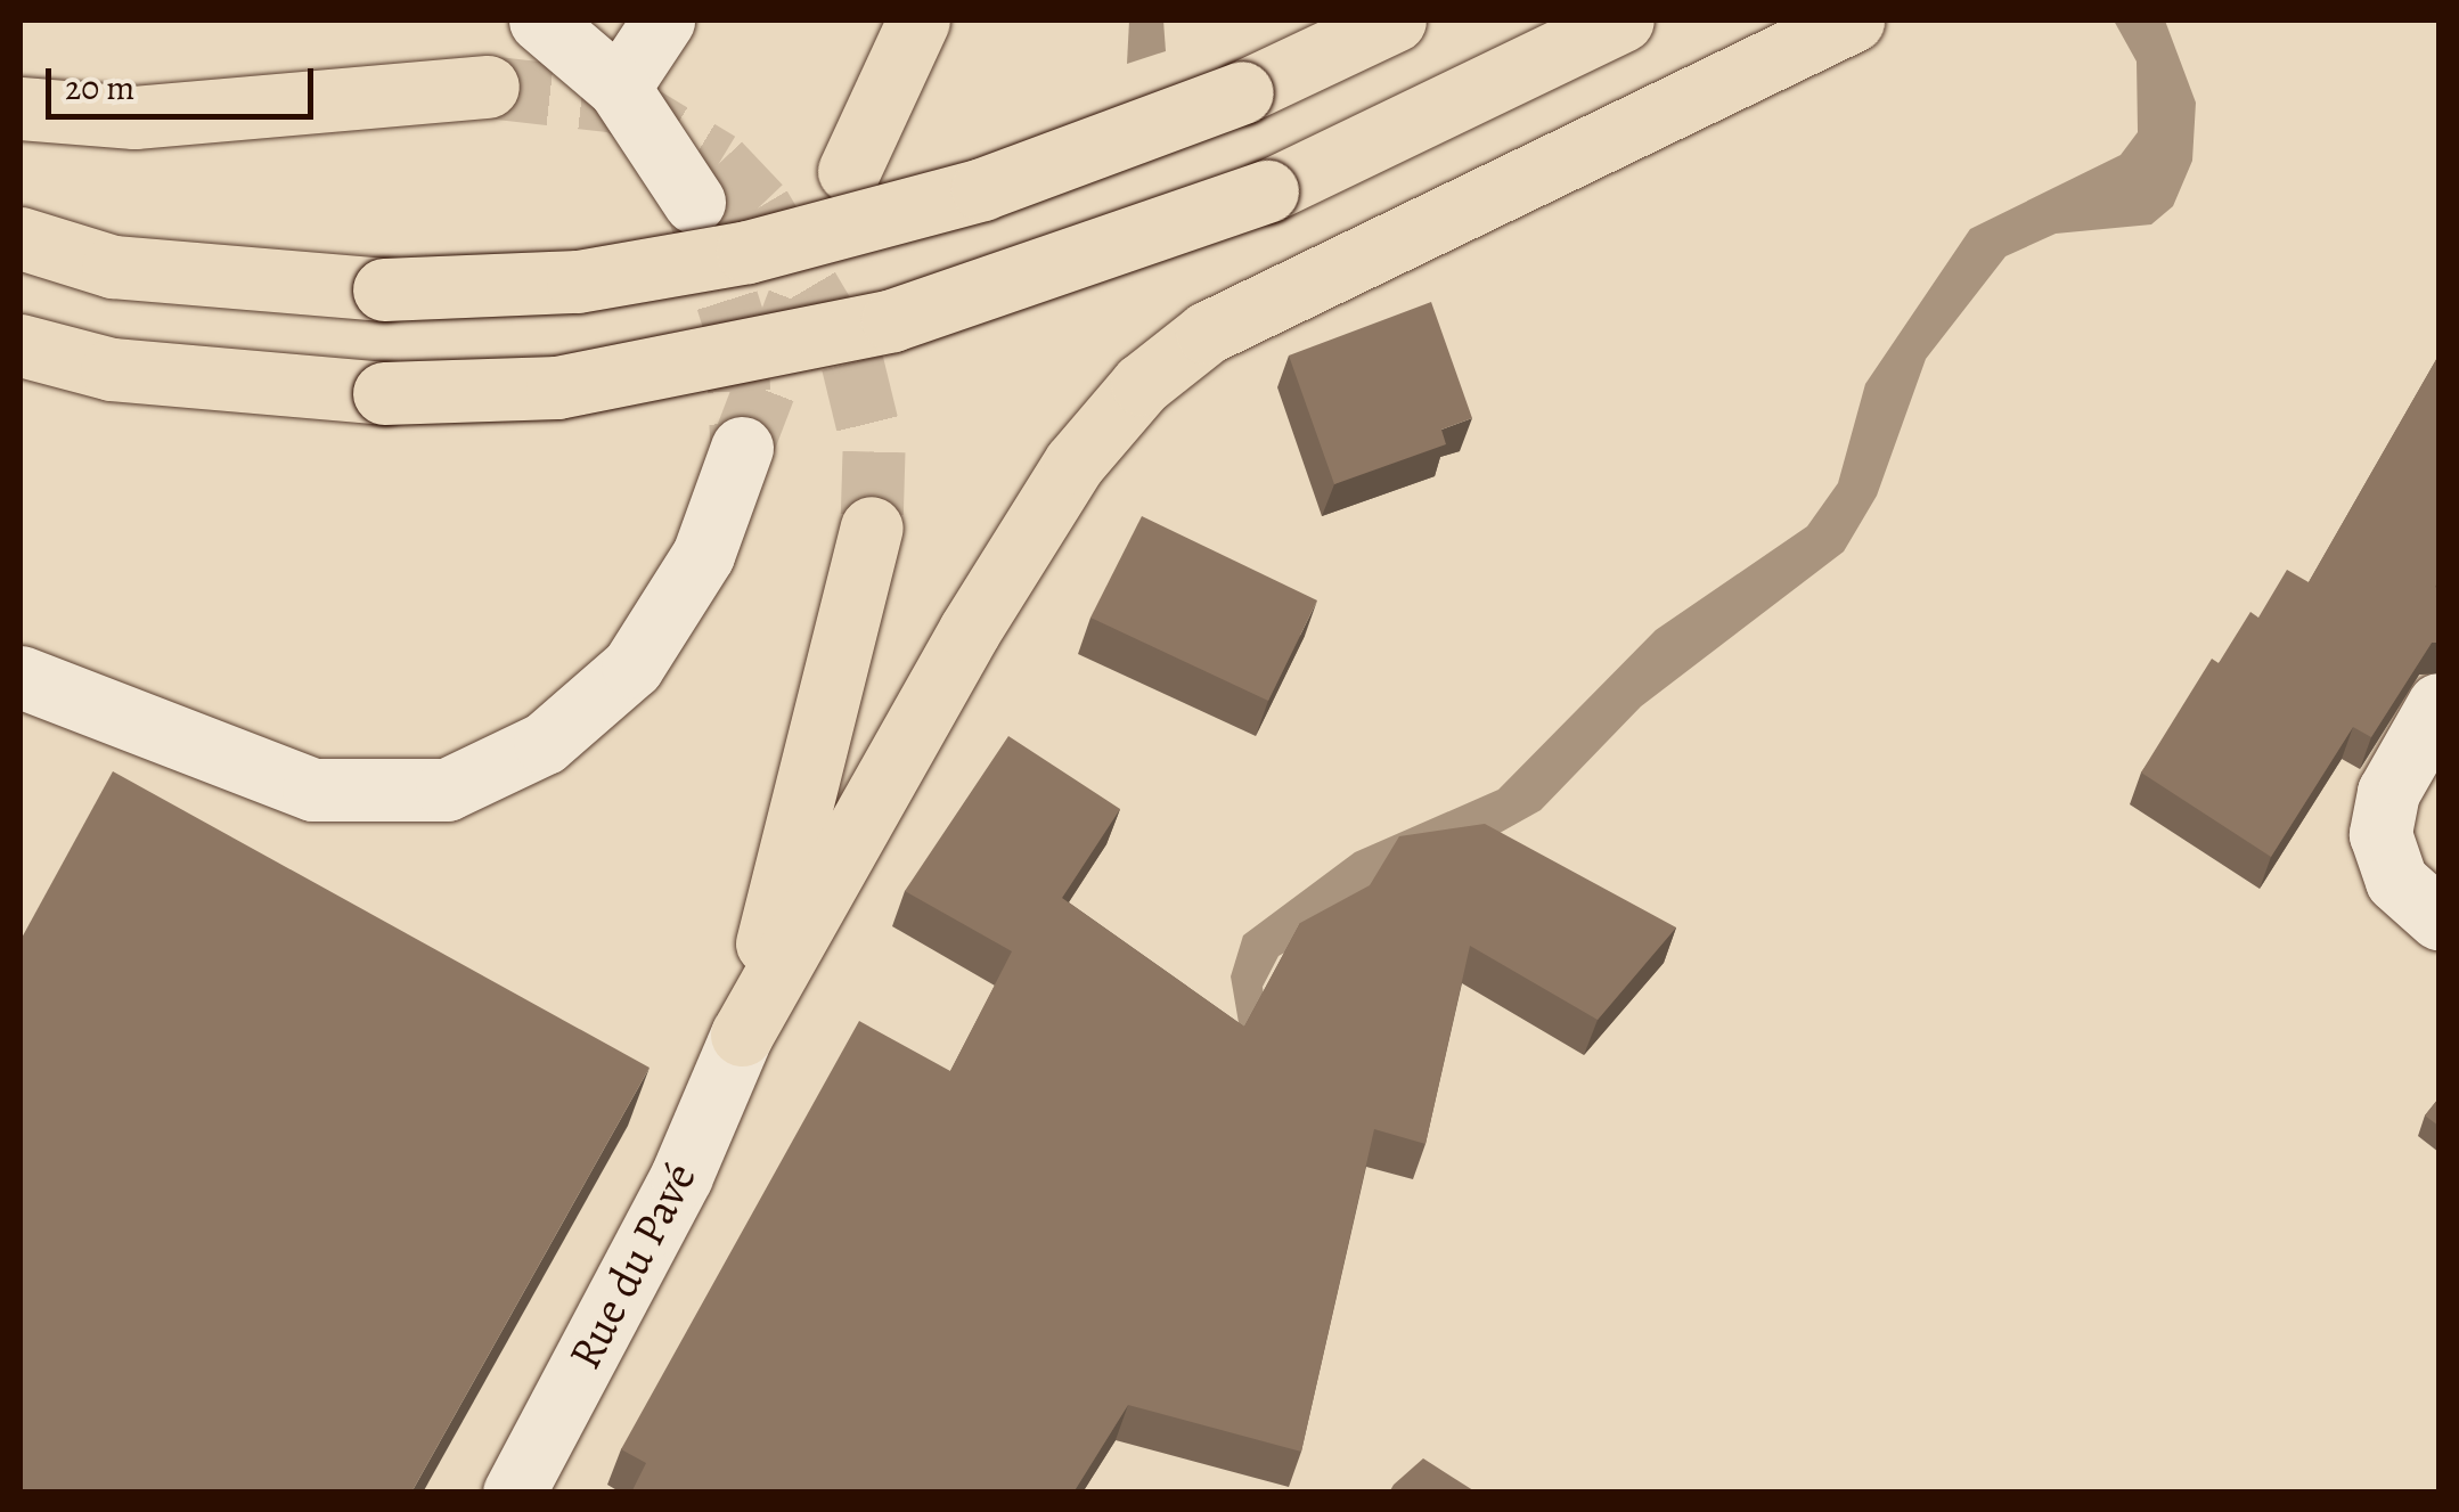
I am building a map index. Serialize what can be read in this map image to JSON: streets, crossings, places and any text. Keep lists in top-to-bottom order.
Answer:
{
  "streets": {
    "main road": ["Rue du Pavé"]
  },
  "scale_bar": "20 m"
}
